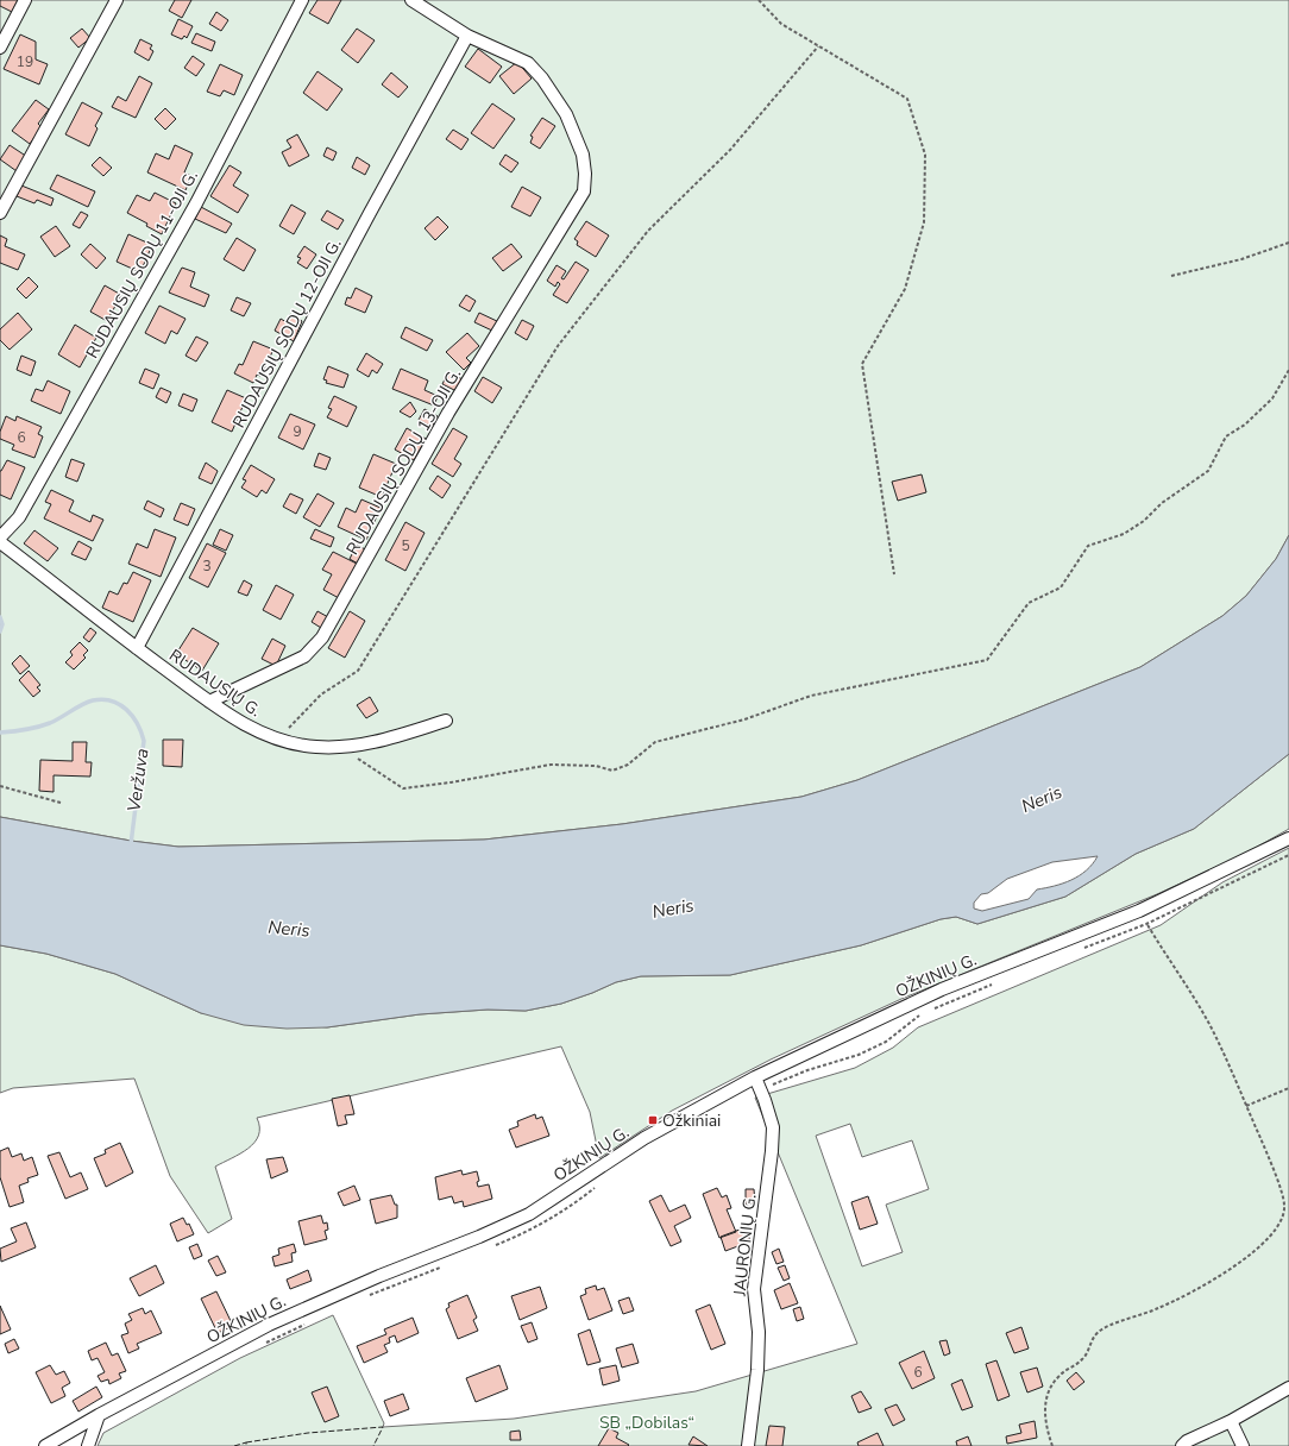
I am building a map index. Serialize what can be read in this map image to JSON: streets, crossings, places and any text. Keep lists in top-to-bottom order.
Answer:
{
  "streets": {
    "street": [
      "RUDAUSIŲ SODŲ 11-OJI G.",
      "RUDAUSIŲ SODŲ 12-OJI G.",
      "RUDAUSIŲ SODŲ 13-OJI G.",
      "RUDAUSIŲ G.",
      "OŽKINIŲ G.",
      "JAURONIŲ G."
    ]
  },
  "crossings": [
    ["RUDAUSIŲ SODŲ 12-OJI G.", "RUDAUSIŲ SODŲ 13-OJI G."],
    ["RUDAUSIŲ SODŲ 12-OJI G.", "RUDAUSIŲ G."],
    ["RUDAUSIŲ SODŲ 13-OJI G.", "RUDAUSIŲ G."],
    ["OŽKINIŲ G.", "JAURONIŲ G."]
  ],
  "water": ["Veržuva", "Neris"],
  "parks": ["SB „Dobilas“"],
  "places": {
    "transit": ["Ožkiniai"]
  },
  "house_numbers": [
    "19",
    "9",
    "6",
    "5",
    "3",
    "6"
  ]
}
